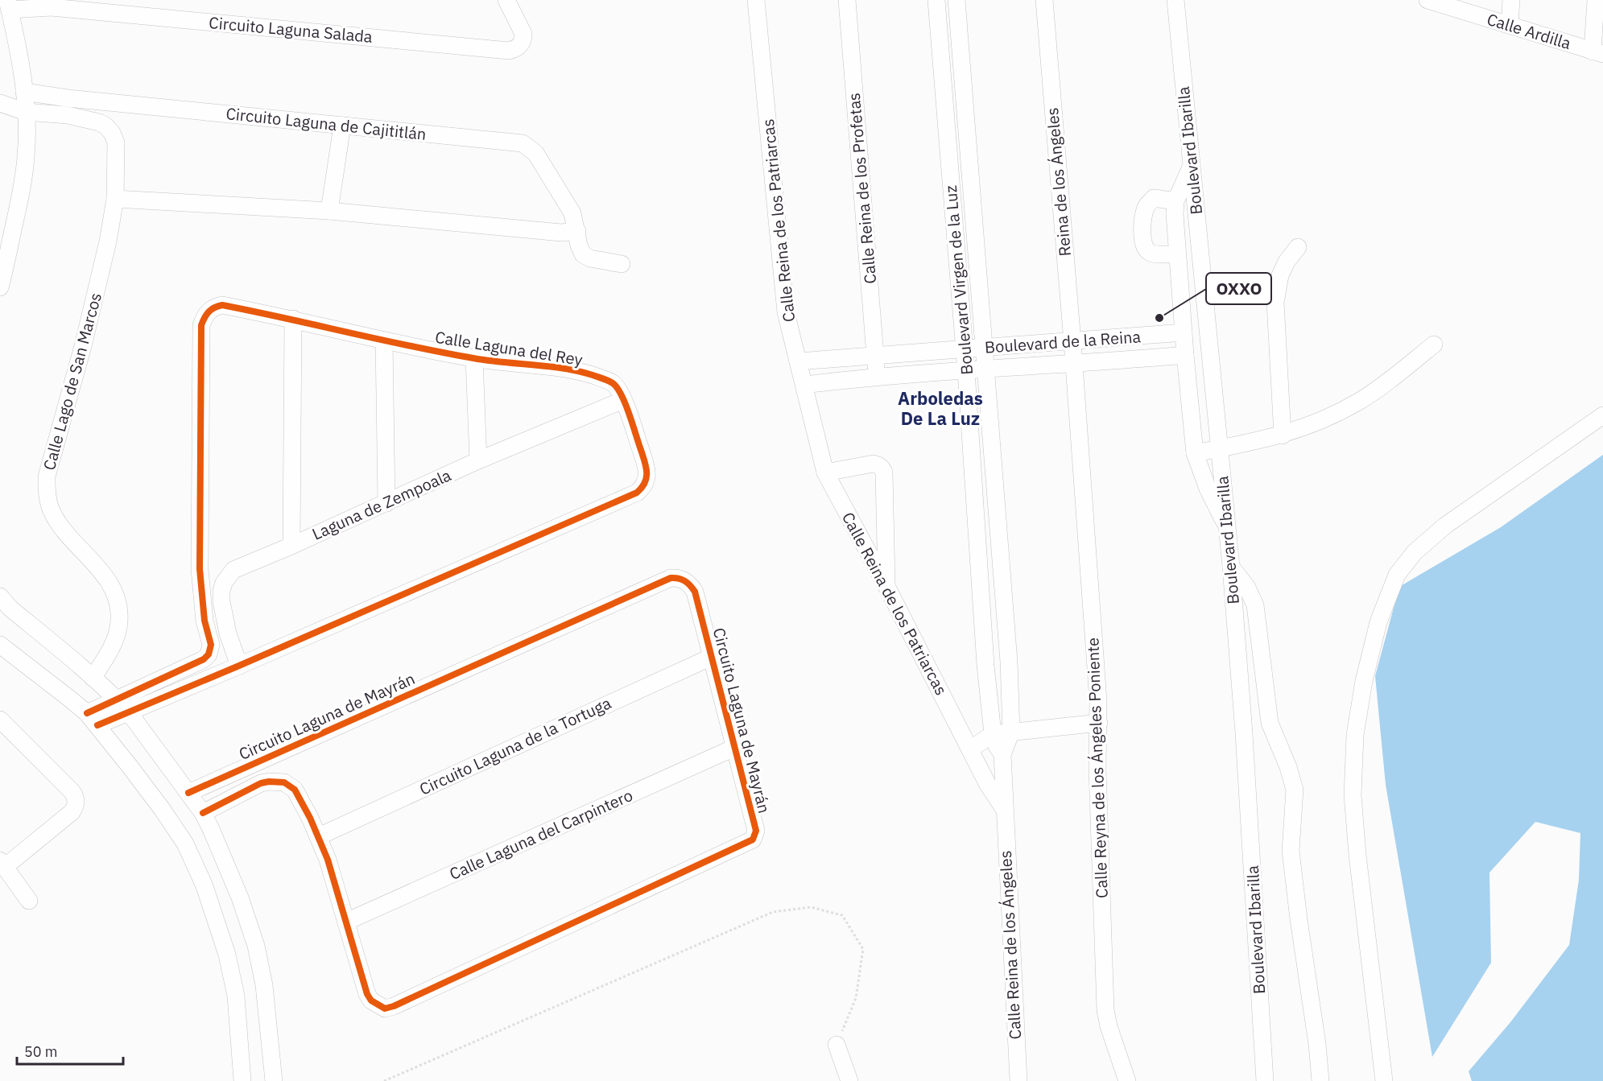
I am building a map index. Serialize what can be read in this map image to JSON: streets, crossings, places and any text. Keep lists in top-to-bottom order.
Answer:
{
  "streets": {
    "street": [
      "Circuito Laguna Salada",
      "Calle Ardilla",
      "Circuito Laguna de Cajititlán",
      "Boulevard Ibarilla",
      "Reina de los Ángeles",
      "Calle Reina de los Profetas",
      "Calle Reina de los Patriarcas",
      "Boulevard Virgen de la Luz",
      "Boulevard de la Reina",
      "Calle Laguna del Rey",
      "Calle Lago de San Marcos",
      "Laguna de Zempoala",
      "Circuito Laguna de Mayrán",
      "Circuito Laguna de la Tortuga",
      "Calle Reyna de los Ángeles Poniente",
      "Calle Laguna del Carpintero",
      "Calle Reina de los Ángeles"
    ]
  },
  "crossings": [
    ["Reina de los Ángeles", "Boulevard de la Reina"],
    ["Reina de los Ángeles", "Calle Reyna de los Ángeles Poniente"],
    ["Calle Reina de los Profetas", "Boulevard de la Reina"],
    ["Calle Reina de los Patriarcas", "Boulevard de la Reina"],
    ["Calle Reina de los Patriarcas", "Calle Reina de los Ángeles"],
    ["Boulevard Virgen de la Luz", "Boulevard de la Reina"],
    ["Boulevard Virgen de la Luz", "Calle Reina de los Ángeles"],
    ["Boulevard de la Reina", "Calle Reyna de los Ángeles Poniente"],
    ["Calle Laguna del Rey", "Laguna de Zempoala"],
    ["Circuito Laguna de Mayrán", "Circuito Laguna de la Tortuga"],
    ["Circuito Laguna de Mayrán", "Calle Laguna del Carpintero"]
  ],
  "districts": ["Arboledas De La Luz"],
  "places": ["OXXO"],
  "scale_bar": "50 m"
}
